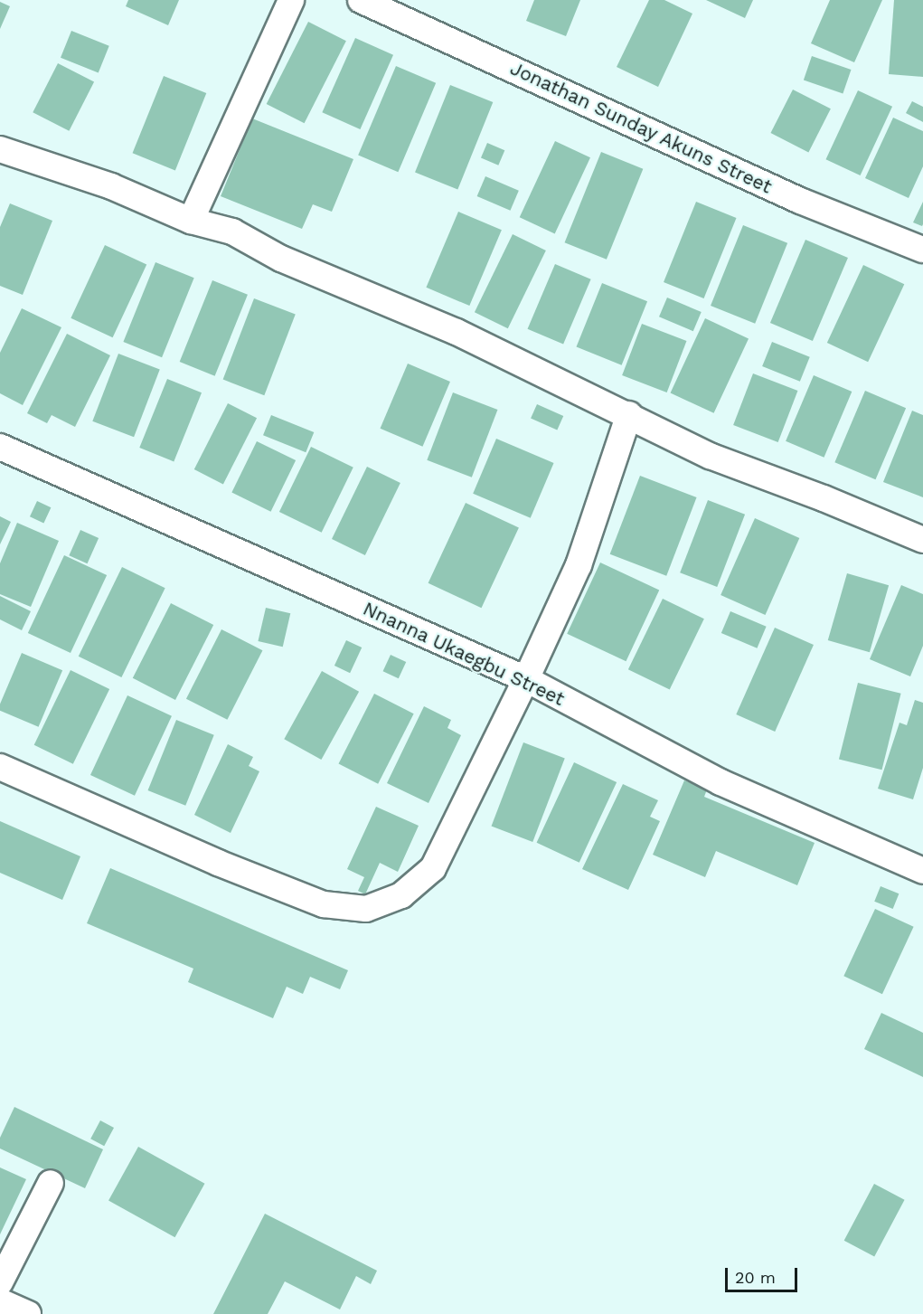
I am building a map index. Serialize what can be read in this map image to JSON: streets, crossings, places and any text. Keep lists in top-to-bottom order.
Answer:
{
  "streets": {
    "street": ["Jonathan Sunday Akuns Street", "Nnanna Ukaegbu Street"]
  },
  "scale_bar": "20 m"
}
